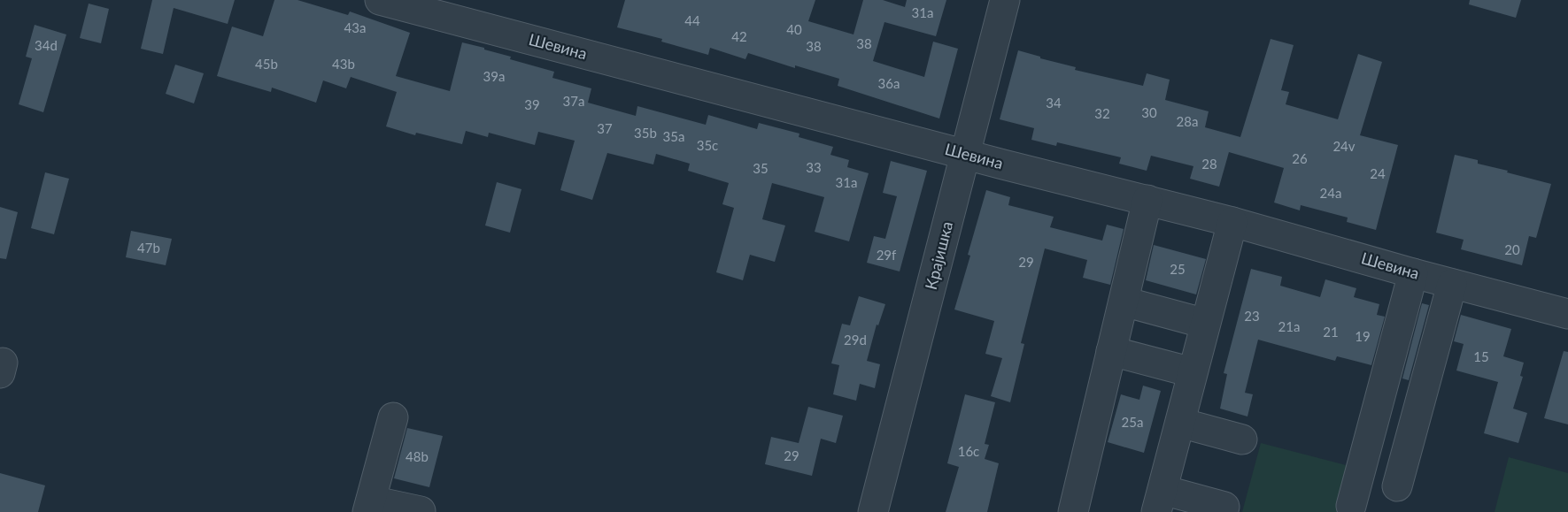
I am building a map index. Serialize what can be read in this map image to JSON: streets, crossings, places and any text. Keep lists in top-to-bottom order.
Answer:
{
  "streets": {
    "street": ["Шевина", "Крајишка"]
  },
  "crossings": [
    ["Шевина", "Крајишка"]
  ],
  "house_numbers": [
    "31a",
    "44",
    "43a",
    "40",
    "42",
    "38",
    "34d",
    "38",
    "45b",
    "43b",
    "39a",
    "36a",
    "37a",
    "34",
    "39",
    "30",
    "32",
    "28a",
    "37",
    "35b",
    "35a",
    "35c",
    "24v",
    "26",
    "28",
    "33",
    "35",
    "24",
    "31a",
    "24a",
    "47b",
    "20",
    "29f",
    "29",
    "25",
    "23",
    "21a",
    "21",
    "19",
    "29d",
    "15",
    "25a",
    "16c",
    "29",
    "48b"
  ]
}
